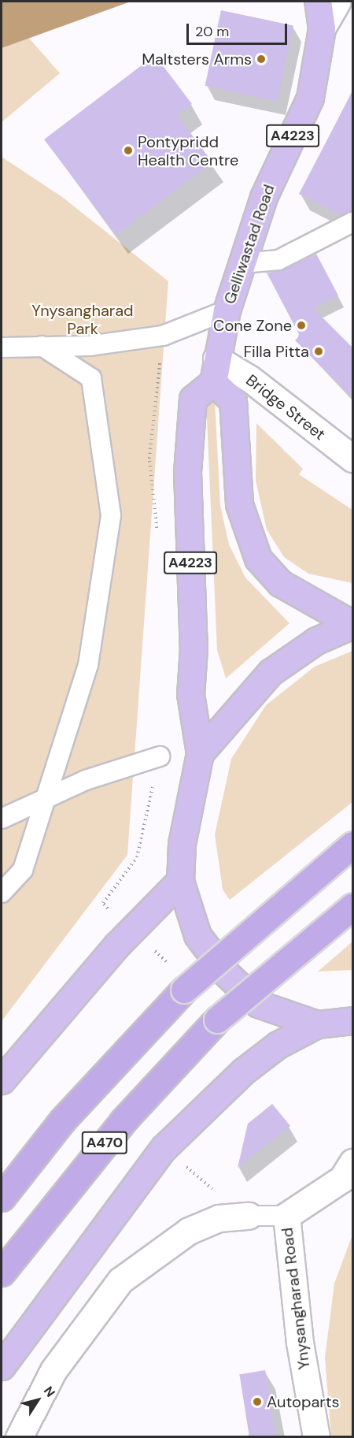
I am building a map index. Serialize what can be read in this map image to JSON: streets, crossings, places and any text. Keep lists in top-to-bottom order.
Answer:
{
  "streets": {
    "highway": ["A470"],
    "main road": ["A4223", "Gelliwastad Road"],
    "street": ["Bridge Street", "Ynysangharad Road"]
  },
  "crossings": [
    ["A4223", "Gelliwastad Road"],
    ["A4223", "Bridge Street"],
    ["Gelliwastad Road", "Bridge Street"]
  ],
  "parks": ["Ynysangharad Park"],
  "places": [
    "Maltsters Arms",
    "Pontypridd Health Centre",
    "Cone Zone",
    "Filla Pitta",
    "Autoparts"
  ],
  "scale_bar": "20 m",
  "north": "top right"
}
